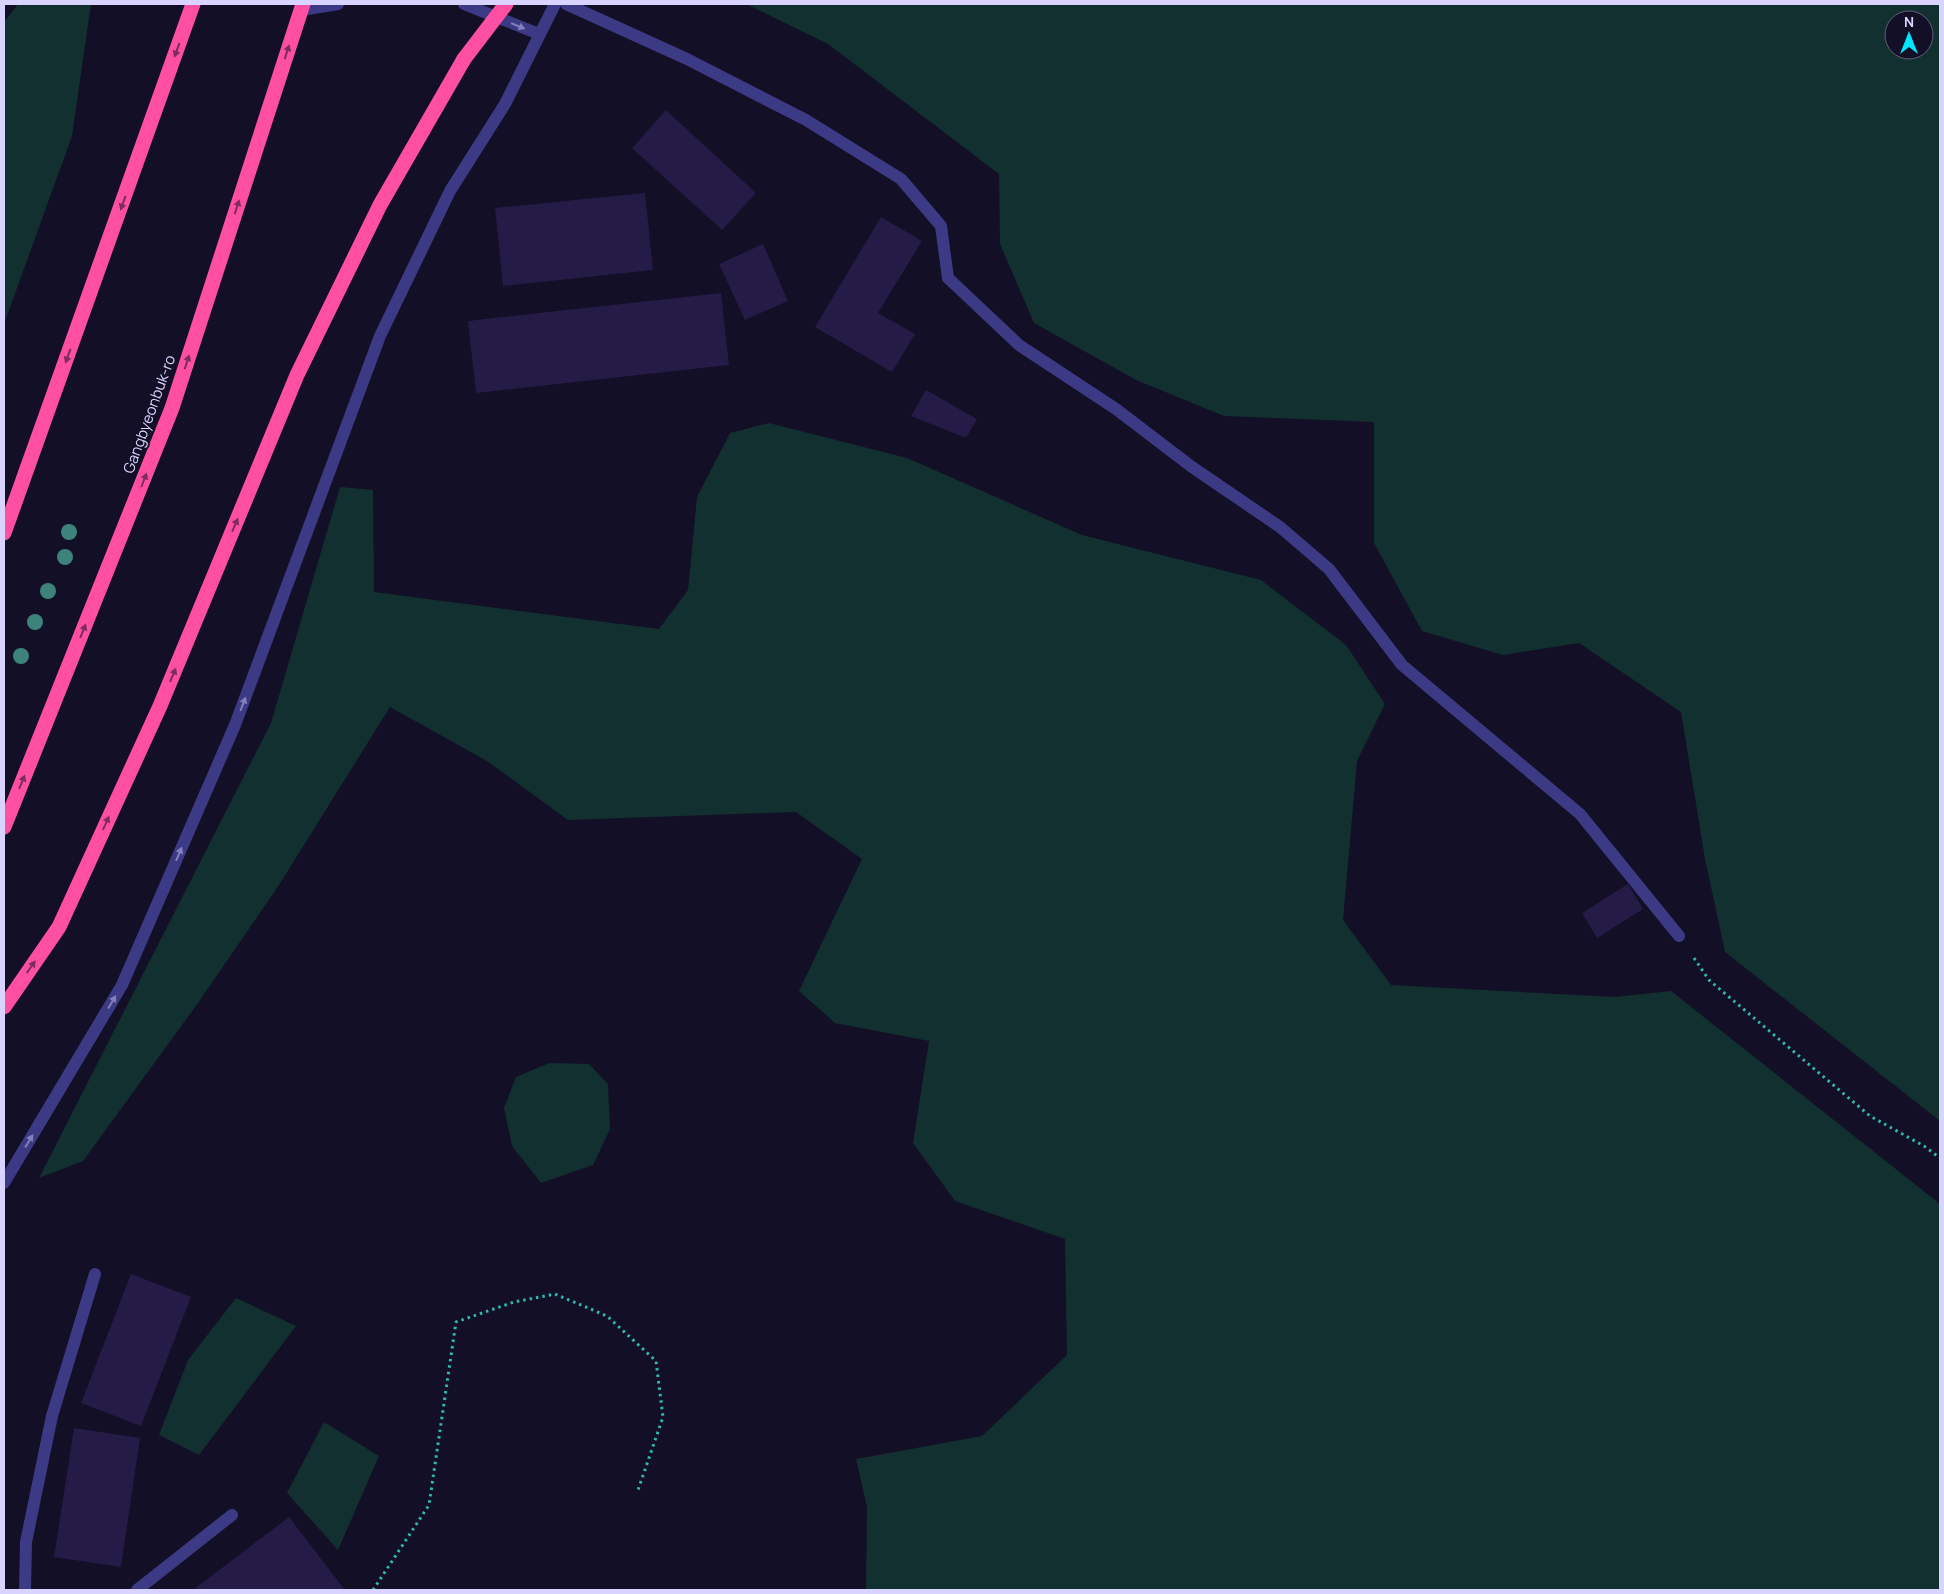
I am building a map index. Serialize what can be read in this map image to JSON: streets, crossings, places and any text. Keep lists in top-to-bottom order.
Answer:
{
  "streets": {
    "highway": ["Gangbyeonbuk-ro"]
  },
  "north": "top"
}
